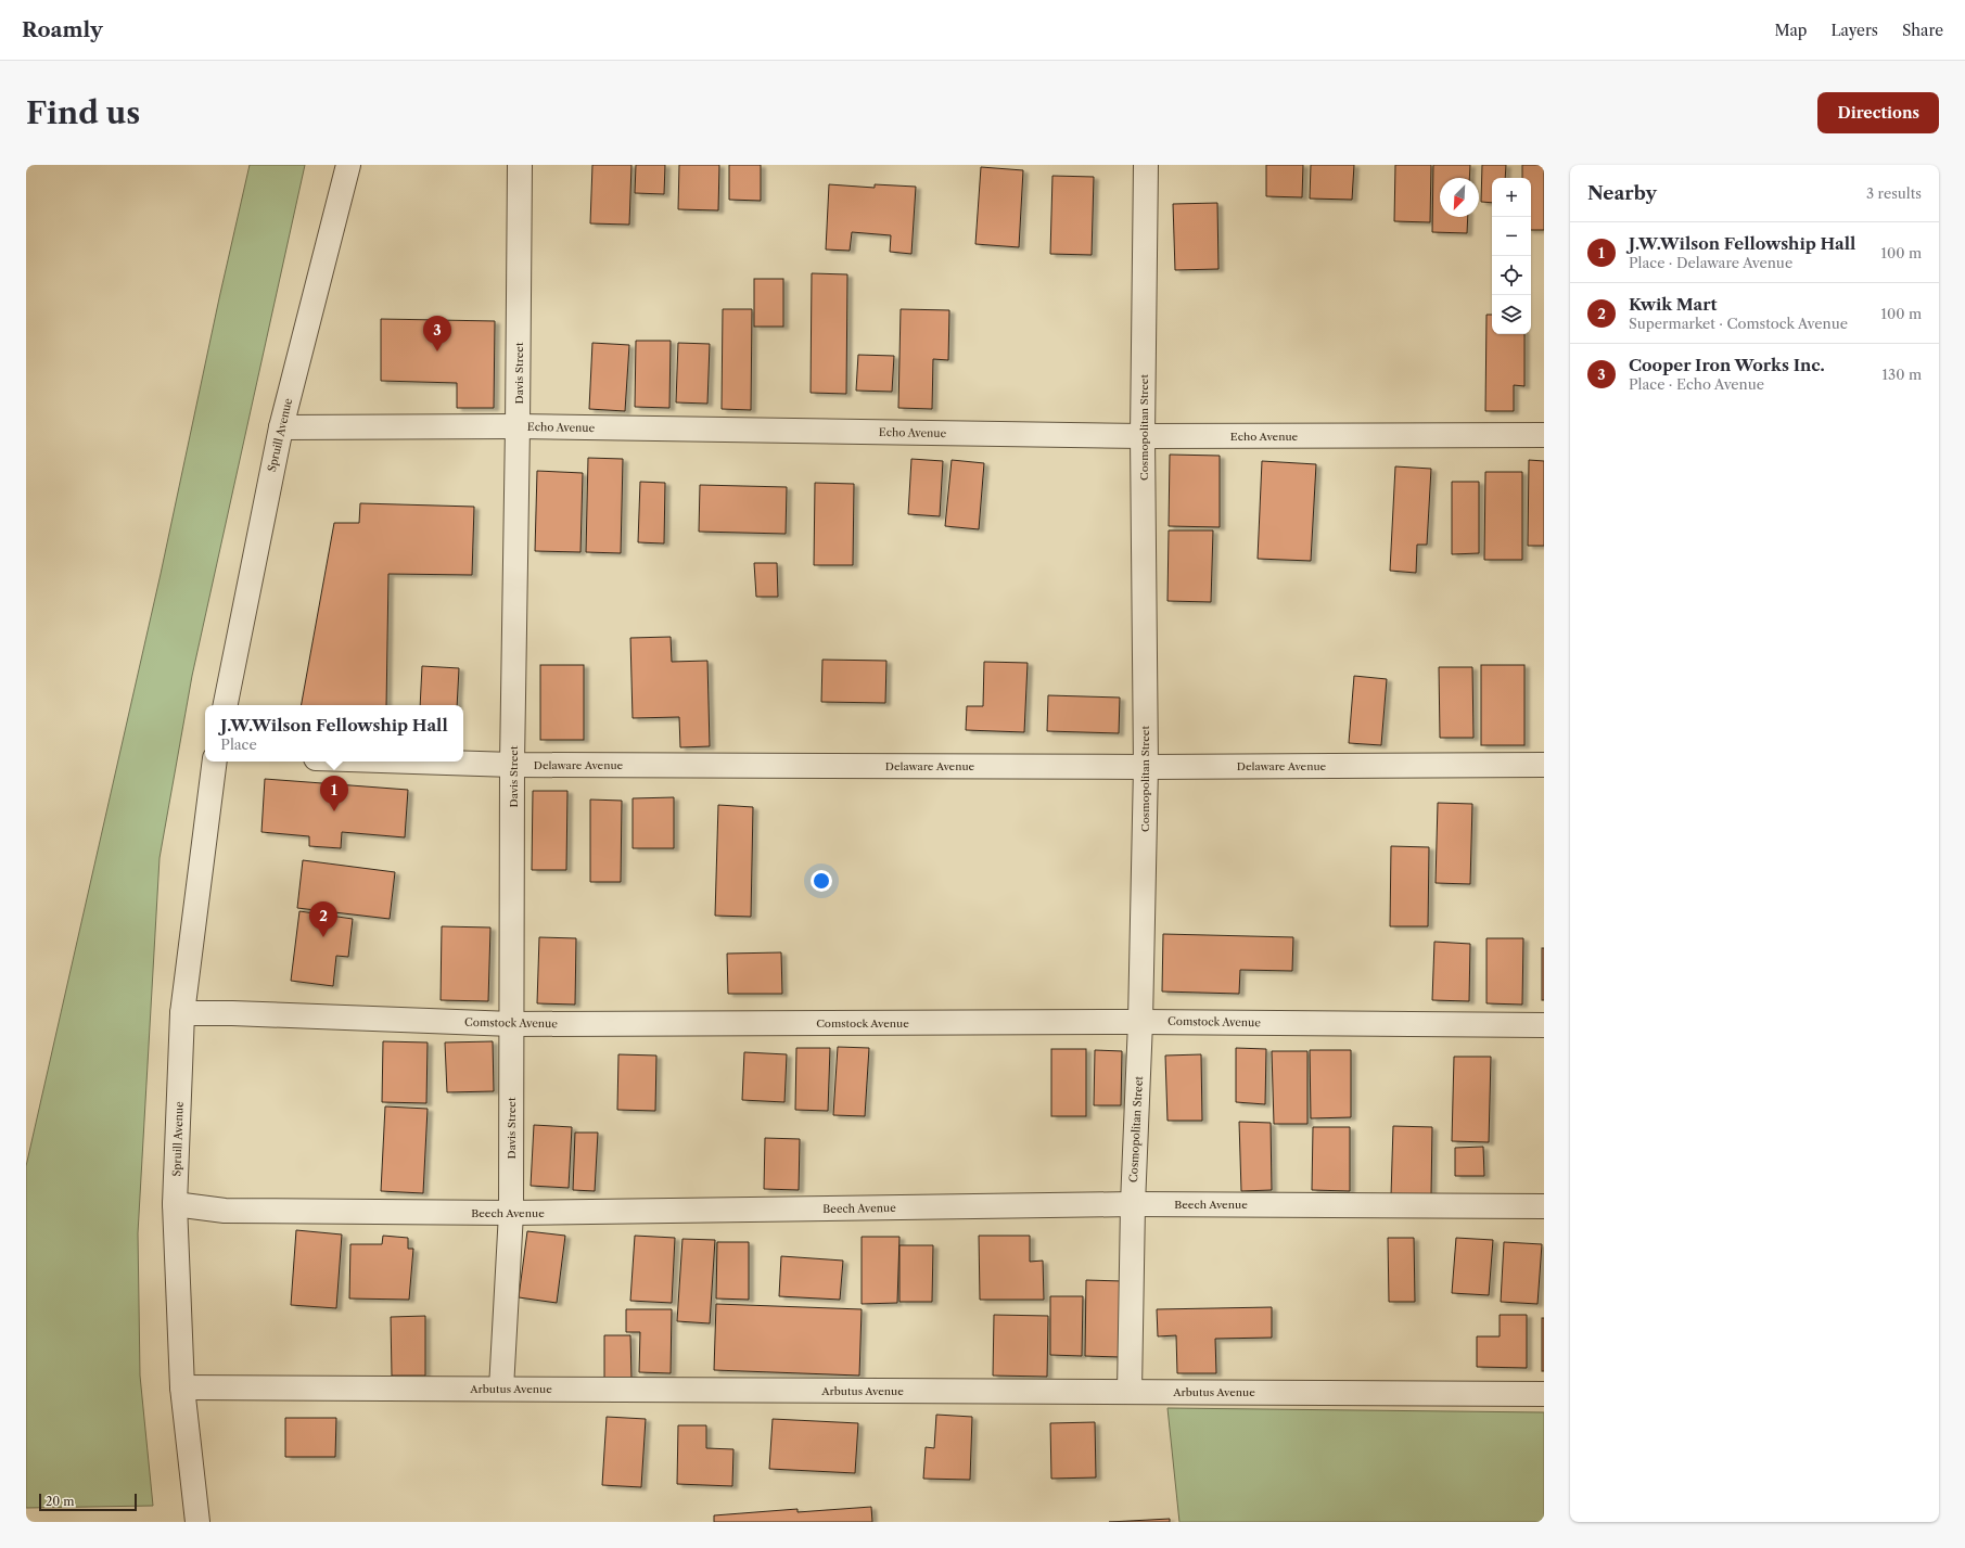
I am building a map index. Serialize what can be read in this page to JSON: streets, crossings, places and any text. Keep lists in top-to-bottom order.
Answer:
{
  "streets": {
    "street": [
      "Davis Street",
      "Echo Avenue",
      "Cosmopolitan Street",
      "Spruill Avenue",
      "Delaware Avenue",
      "Comstock Avenue",
      "Beech Avenue",
      "Arbutus Avenue"
    ]
  },
  "crossings": [
    ["Davis Street", "Echo Avenue"],
    ["Davis Street", "Delaware Avenue"],
    ["Davis Street", "Comstock Avenue"],
    ["Davis Street", "Beech Avenue"],
    ["Davis Street", "Arbutus Avenue"],
    ["Echo Avenue", "Cosmopolitan Street"],
    ["Echo Avenue", "Spruill Avenue"],
    ["Cosmopolitan Street", "Delaware Avenue"],
    ["Cosmopolitan Street", "Comstock Avenue"],
    ["Cosmopolitan Street", "Beech Avenue"],
    ["Cosmopolitan Street", "Arbutus Avenue"],
    ["Spruill Avenue", "Comstock Avenue"],
    ["Spruill Avenue", "Beech Avenue"],
    ["Spruill Avenue", "Arbutus Avenue"]
  ],
  "scale_bar": "20 m",
  "north": "bottom left",
  "page": {
    "header": "Roamly",
    "nav": ["Map", "Layers", "Share"],
    "buttons": "Directions",
    "title": "Find us",
    "heading": ["Nearby", "3 results"],
    "map_buttons": ["+", "−"],
    "list": [
      {
        "mark": "1",
        "name": "J.W.Wilson Fellowship Hall",
        "note": "Place · Delaware Avenue",
        "value": "100 m"
      },
      {
        "mark": "2",
        "name": "Kwik Mart",
        "note": "Supermarket · Comstock Avenue",
        "value": "100 m"
      },
      {
        "mark": "3",
        "name": "Cooper Iron Works Inc.",
        "note": "Place · Echo Avenue",
        "value": "130 m"
      }
    ],
    "pins": ["3", "1", "2"],
    "popup": ["J.W.Wilson Fellowship Hall", "Place"],
    "scale": "20 m"
  }
}
